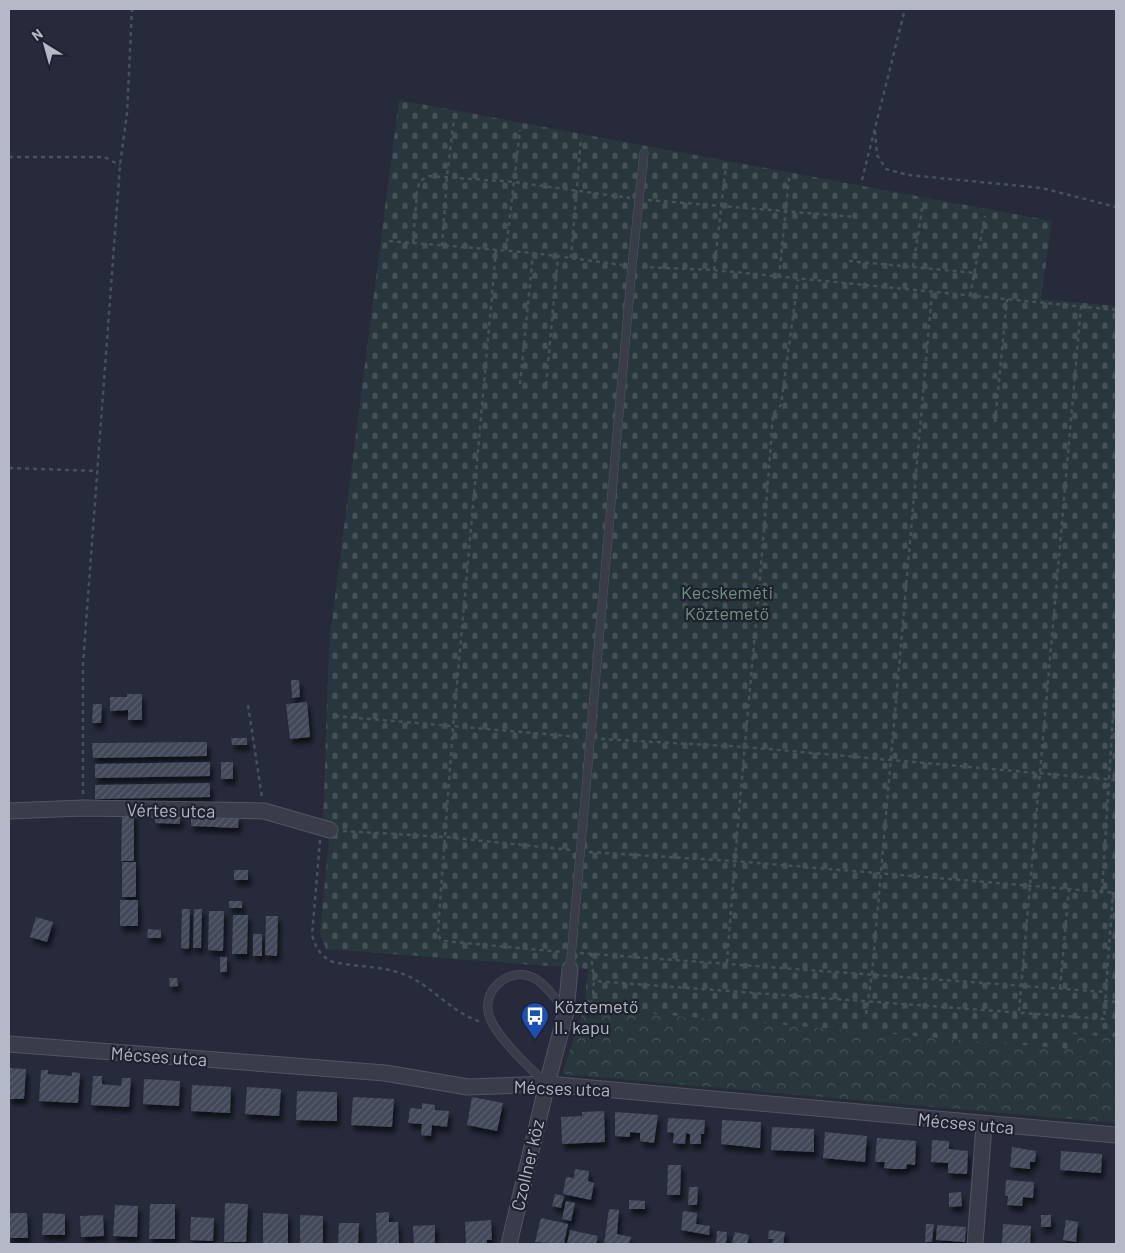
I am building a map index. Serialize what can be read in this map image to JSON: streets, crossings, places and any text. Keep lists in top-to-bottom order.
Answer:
{
  "streets": {
    "street": ["Vértes utca", "Mécses utca", "Czollner köz"]
  },
  "crossings": [
    ["Mécses utca", "Czollner köz"]
  ],
  "parks": ["Kecskeméti Köztemető"],
  "places": {
    "bus stop": ["Köztemető II. kapu"]
  },
  "north": "top left"
}
